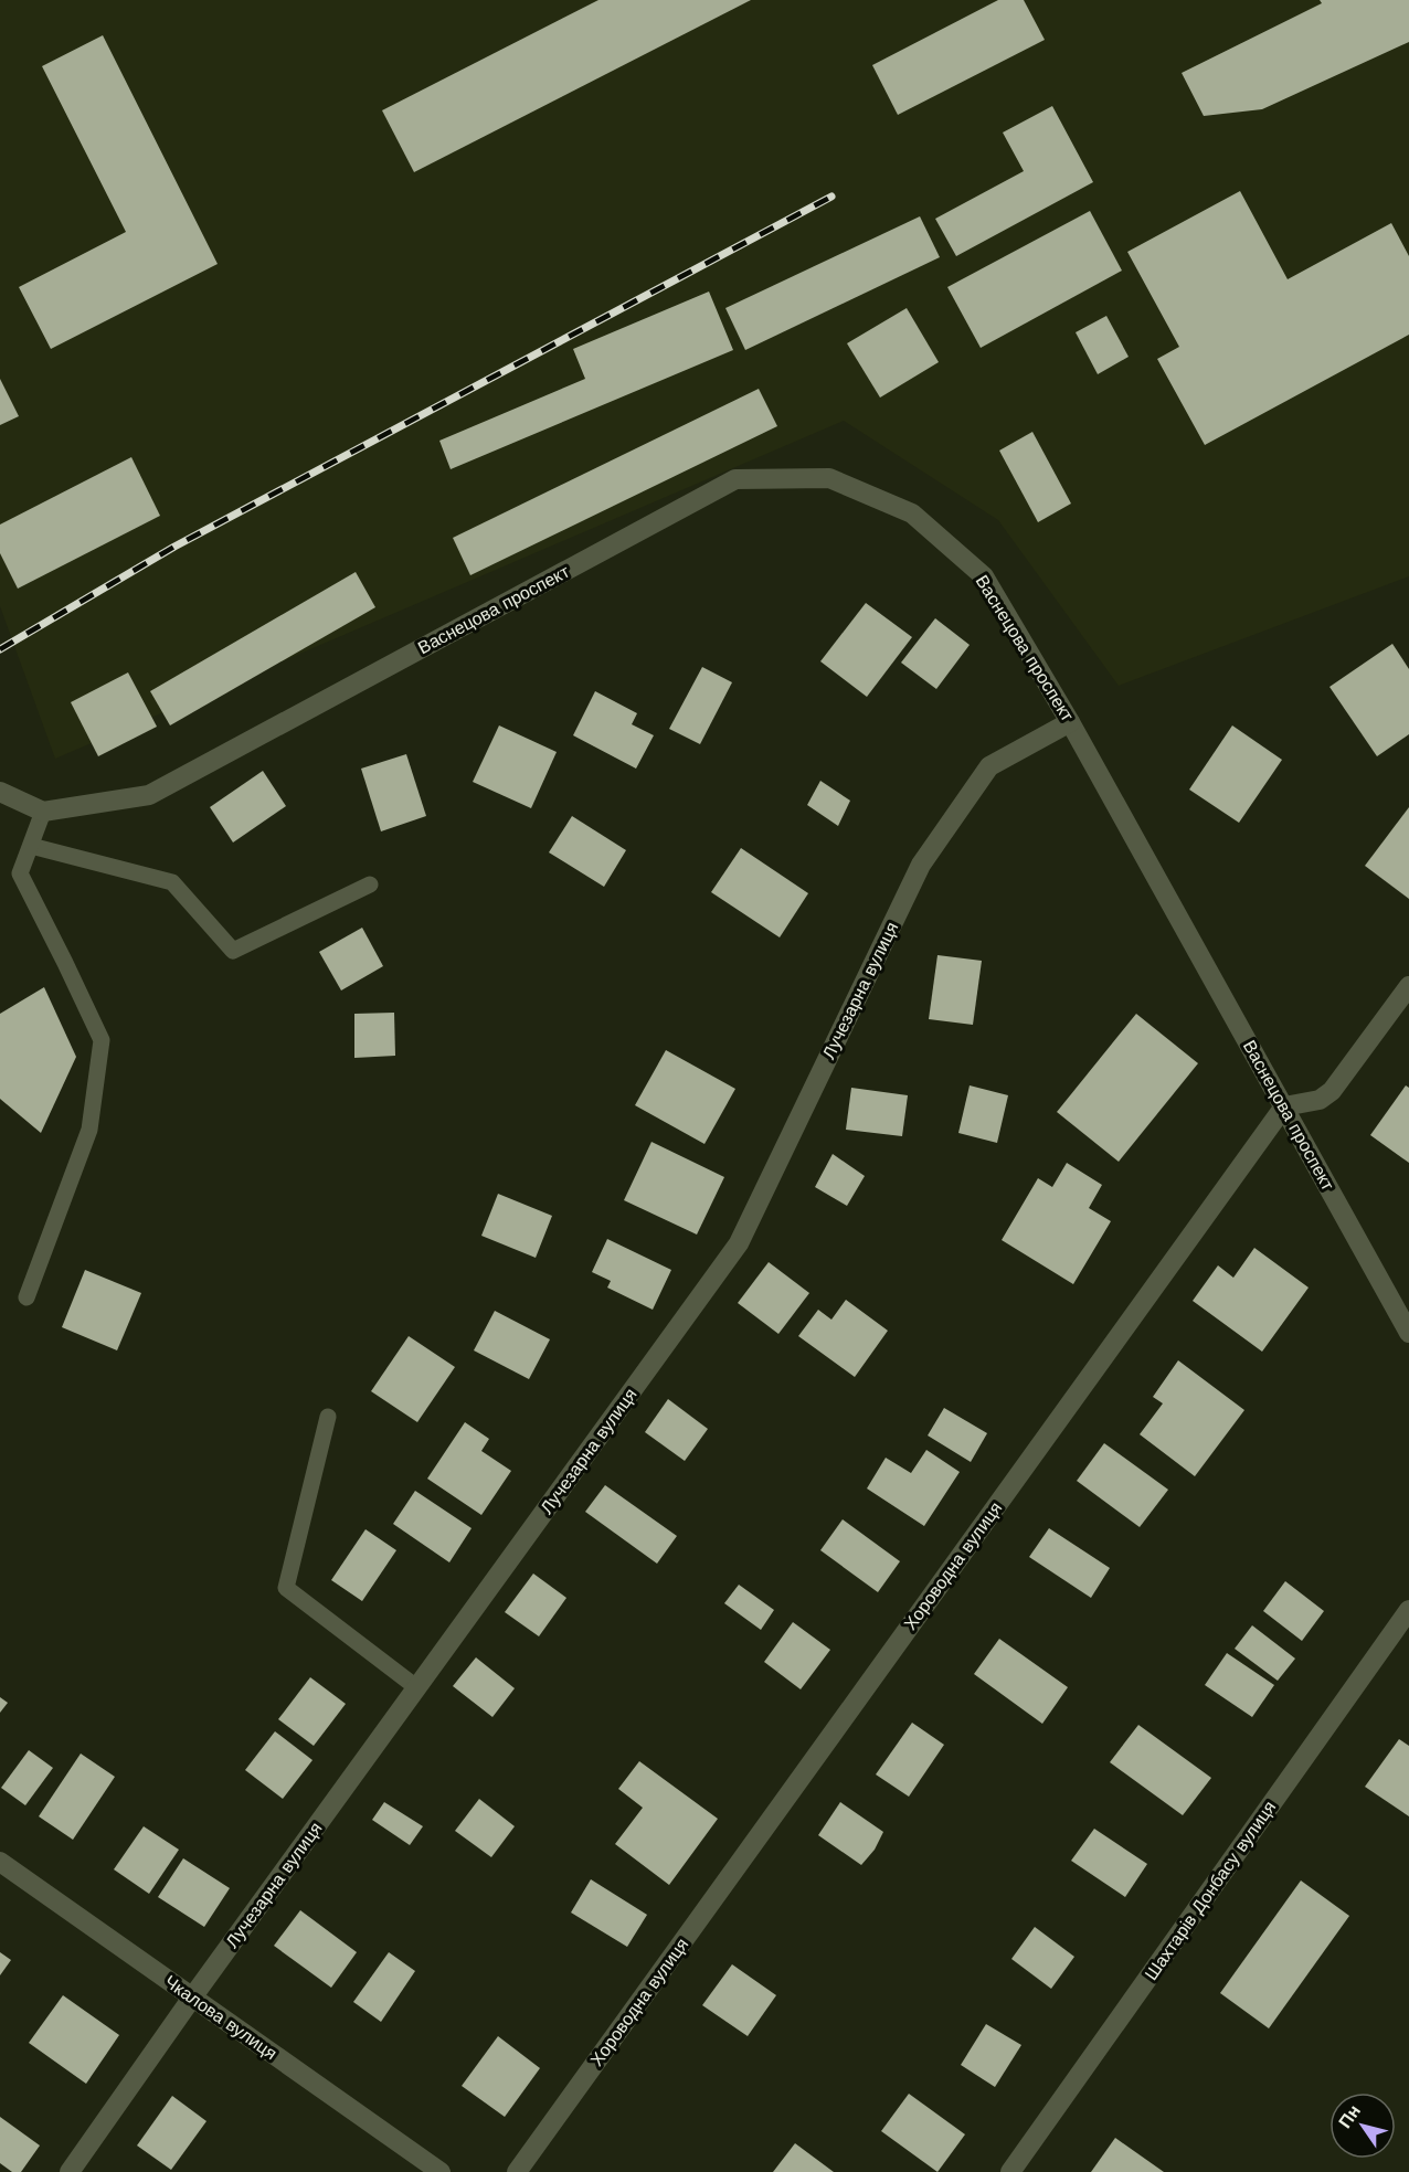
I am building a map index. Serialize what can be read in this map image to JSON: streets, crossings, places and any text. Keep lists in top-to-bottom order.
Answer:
{
  "streets": {
    "street": [
      "Васнецова проспект",
      "Лучезарна вулиця",
      "Хороводна вулиця",
      "Шахтарів Донбасу вулиця",
      "Чкалова вулиця"
    ]
  },
  "crossings": [
    ["Васнецова проспект", "Лучезарна вулиця"],
    ["Васнецова проспект", "Хороводна вулиця"],
    ["Лучезарна вулиця", "Чкалова вулиця"]
  ],
  "north": "top left"
}
